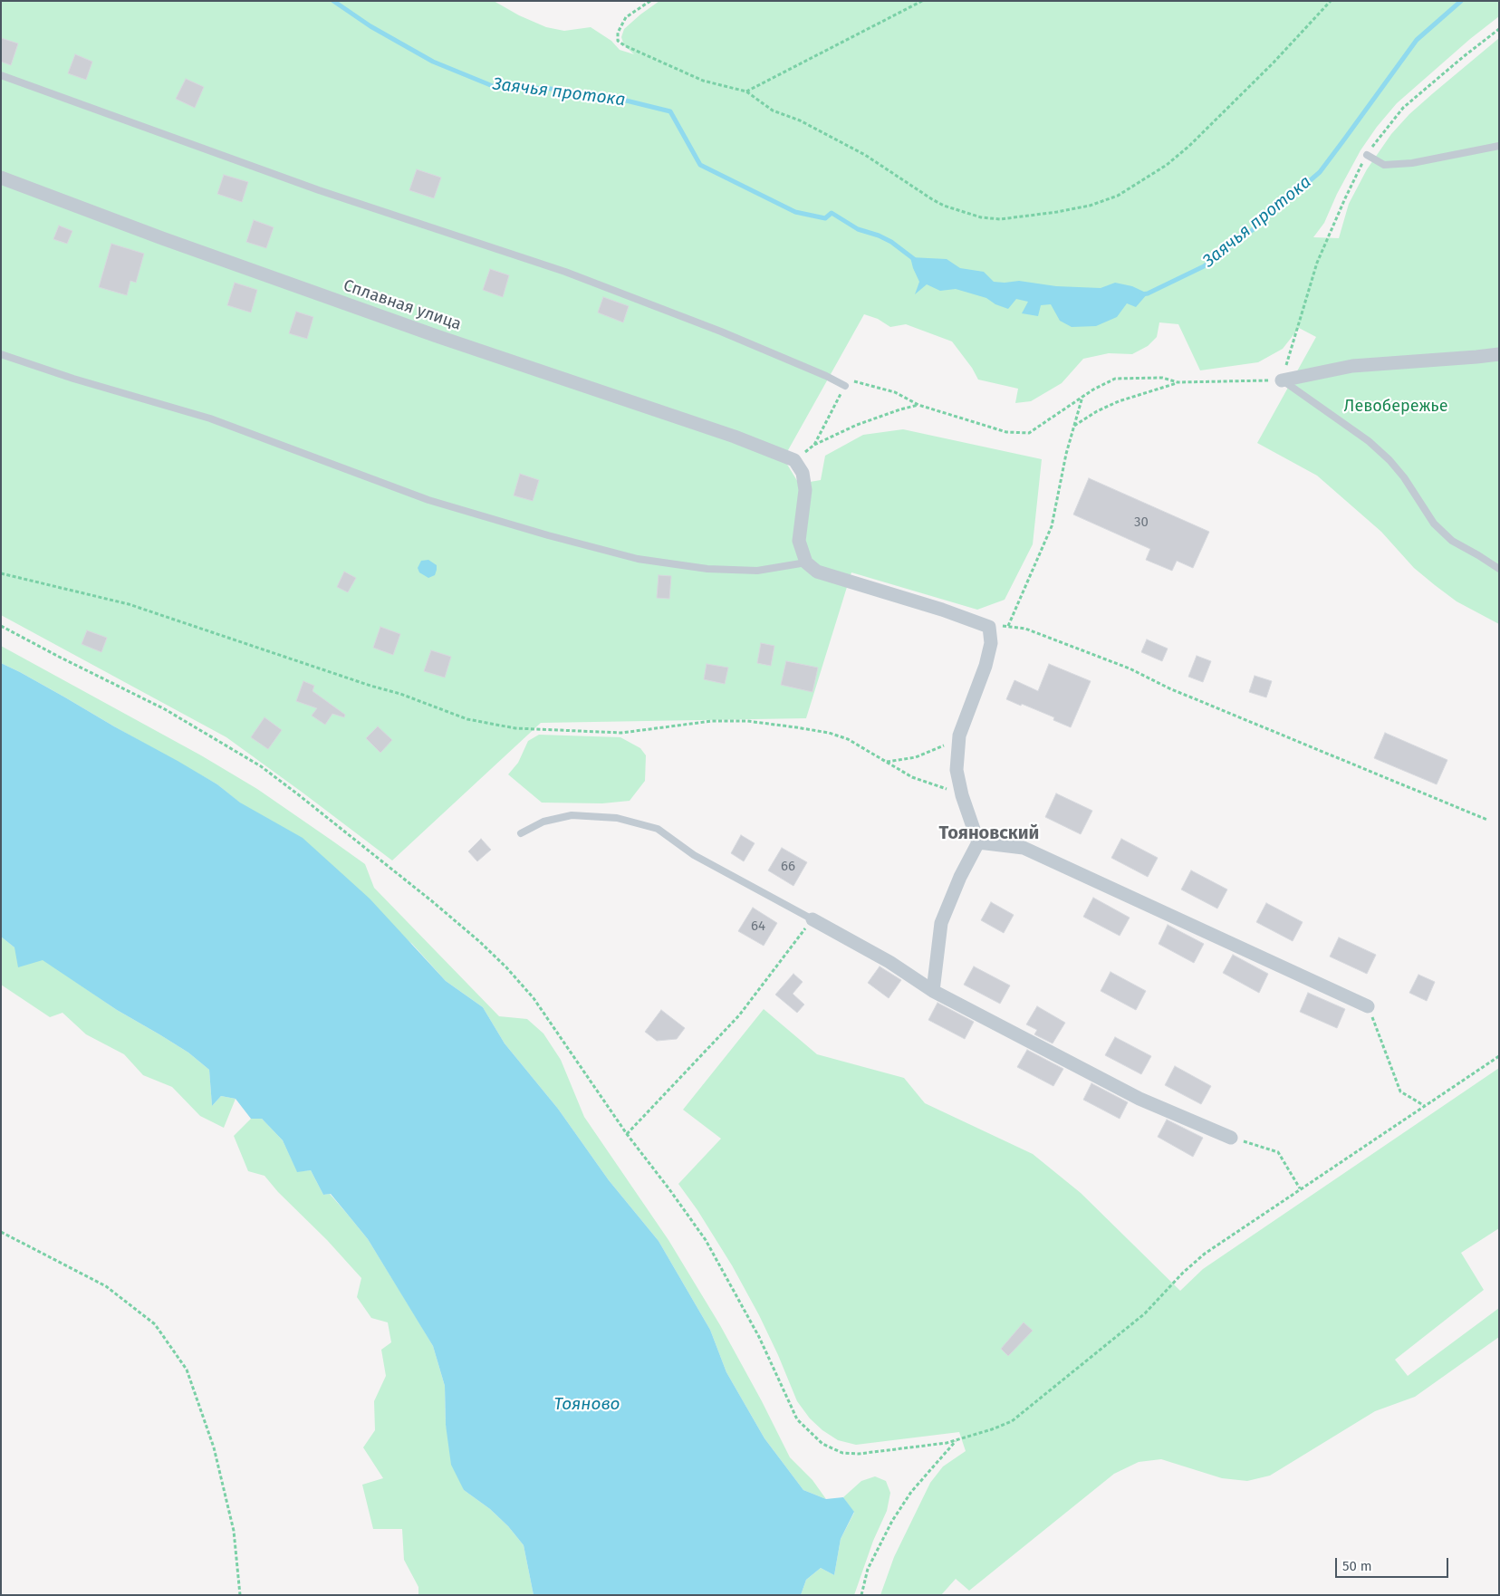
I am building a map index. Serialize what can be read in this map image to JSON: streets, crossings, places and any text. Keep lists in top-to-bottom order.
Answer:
{
  "streets": {
    "street": ["Сплавная улица"]
  },
  "districts": ["Тояновский"],
  "water": ["Заячья протока", "Тояново"],
  "parks": ["Левобережье"],
  "house_numbers": ["30", "66", "64"],
  "scale_bar": "50 m"
}
